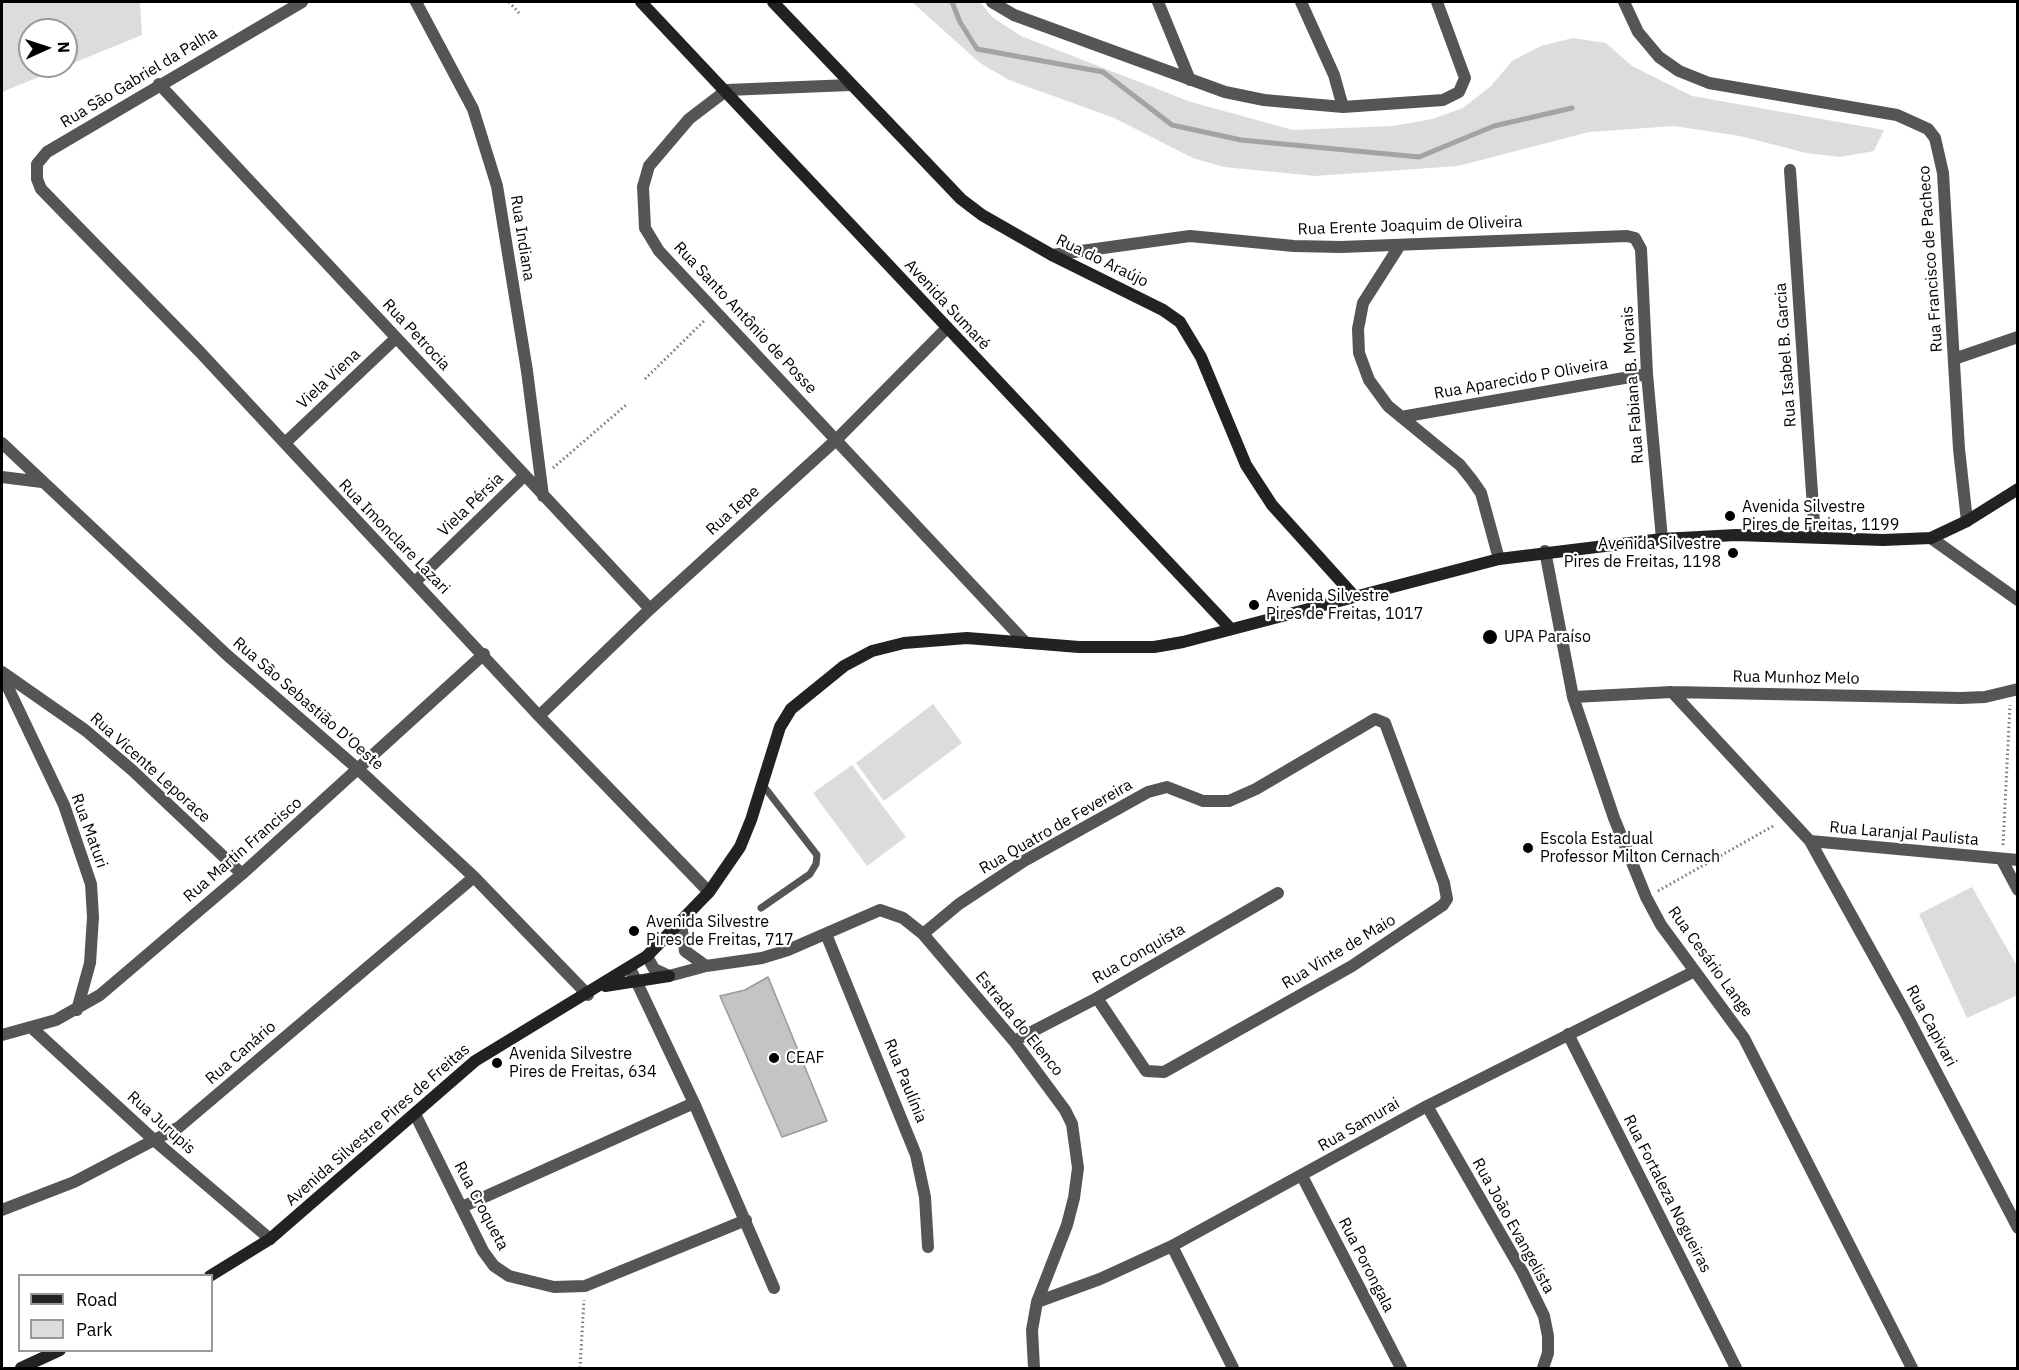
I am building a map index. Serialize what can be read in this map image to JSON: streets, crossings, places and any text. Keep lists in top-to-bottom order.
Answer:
{
  "streets": {
    "main road": ["Rua do Araújo", "Avenida Sumaré", "Avenida Silvestre Pires de Freitas"],
    "street": [
      "Rua São Gabriel da Palha",
      "Rua Erente Joaquim de Oliveira",
      "Rua Indiana",
      "Rua Francisco de Pacheco",
      "Rua Santo Antônio de Posse",
      "Rua Petrocia",
      "Rua Isabel B. Garcia",
      "Viela Viena",
      "Rua Aparecido P Oliveira",
      "Rua Fabiana B. Morais",
      "Viela Pérsia",
      "Rua Iepe",
      "Rua Imonclare Lazari",
      "Rua Munhoz Melo",
      "Rua São Sebastião D'Oeste",
      "Rua Vicente Leporace",
      "Rua Quatro de Fevereira",
      "Rua Maturi",
      "Rua Laranjal Paulista",
      "Rua Martin Francisco",
      "Rua Vinte de Maio",
      "Rua Conquista",
      "Rua Cesário Lange",
      "Estrada do Elenco",
      "Rua Capivari",
      "Rua Canário",
      "Rua Paulínia",
      "Rua Jurupis",
      "Rua Samurai",
      "Rua Fortaleza Nogueiras",
      "Rua Croqueta",
      "Rua João Evangelista",
      "Rua Porongala"
    ]
  },
  "crossings": [
    ["Rua São Gabriel da Palha", "Rua Petrocia"],
    ["Rua São Gabriel da Palha", "Rua Imonclare Lazari"],
    ["Rua Erente Joaquim de Oliveira", "Rua do Araújo"],
    ["Rua Erente Joaquim de Oliveira", "Rua Fabiana B. Morais"],
    ["Rua Indiana", "Rua Petrocia"],
    ["Rua Francisco de Pacheco", "Avenida Silvestre Pires de Freitas"],
    ["Rua do Araújo", "Avenida Silvestre Pires de Freitas"],
    ["Avenida Sumaré", "Rua Santo Antônio de Posse"],
    ["Avenida Sumaré", "Rua Iepe"],
    ["Avenida Sumaré", "Avenida Silvestre Pires de Freitas"],
    ["Rua Santo Antônio de Posse", "Rua Iepe"],
    ["Rua Santo Antônio de Posse", "Avenida Silvestre Pires de Freitas"],
    ["Rua Petrocia", "Viela Viena"],
    ["Rua Petrocia", "Viela Pérsia"],
    ["Rua Petrocia", "Rua Iepe"],
    ["Rua Isabel B. Garcia", "Avenida Silvestre Pires de Freitas"],
    ["Viela Viena", "Rua Imonclare Lazari"],
    ["Rua Aparecido P Oliveira", "Rua Fabiana B. Morais"],
    ["Rua Fabiana B. Morais", "Avenida Silvestre Pires de Freitas"],
    ["Viela Pérsia", "Rua Imonclare Lazari"],
    ["Rua Iepe", "Rua Imonclare Lazari"],
    ["Rua Imonclare Lazari", "Rua Martin Francisco"],
    ["Rua Imonclare Lazari", "Avenida Silvestre Pires de Freitas"],
    ["Rua Munhoz Melo", "Rua Laranjal Paulista"],
    ["Rua Munhoz Melo", "Rua Cesário Lange"],
    ["Rua São Sebastião D'Oeste", "Rua Martin Francisco"],
    ["Rua São Sebastião D'Oeste", "Rua Canário"],
    ["Rua São Sebastião D'Oeste", "Avenida Silvestre Pires de Freitas"],
    ["Rua Vicente Leporace", "Rua Maturi"],
    ["Rua Vicente Leporace", "Rua Martin Francisco"],
    ["Rua Quatro de Fevereira", "Rua Vinte de Maio"],
    ["Rua Quatro de Fevereira", "Estrada do Elenco"],
    ["Rua Maturi", "Rua Martin Francisco"],
    ["Rua Laranjal Paulista", "Rua Capivari"],
    ["Rua Martin Francisco", "Rua Jurupis"],
    ["Rua Vinte de Maio", "Rua Conquista"],
    ["Rua Conquista", "Estrada do Elenco"],
    ["Rua Cesário Lange", "Avenida Silvestre Pires de Freitas"],
    ["Rua Cesário Lange", "Rua Samurai"],
    ["Estrada do Elenco", "Rua Paulínia"],
    ["Estrada do Elenco", "Rua Samurai"],
    ["Rua Canário", "Rua Jurupis"],
    ["Rua Jurupis", "Avenida Silvestre Pires de Freitas"],
    ["Avenida Silvestre Pires de Freitas", "Rua Croqueta"],
    ["Rua Samurai", "Rua Fortaleza Nogueiras"],
    ["Rua Samurai", "Rua João Evangelista"],
    ["Rua Samurai", "Rua Porongala"]
  ],
  "places": [
    "Avenida Silvestre Pires de Freitas, 1199",
    "Avenida Silvestre Pires de Freitas, 1198",
    "Avenida Silvestre Pires de Freitas, 1017",
    "UPA Paraíso",
    "Escola Estadual Professor Milton Cernach",
    "Avenida Silvestre Pires de Freitas, 717",
    "CEAF",
    "Avenida Silvestre Pires de Freitas, 634"
  ],
  "legend": ["Road", "Park"],
  "north": "right"
}
